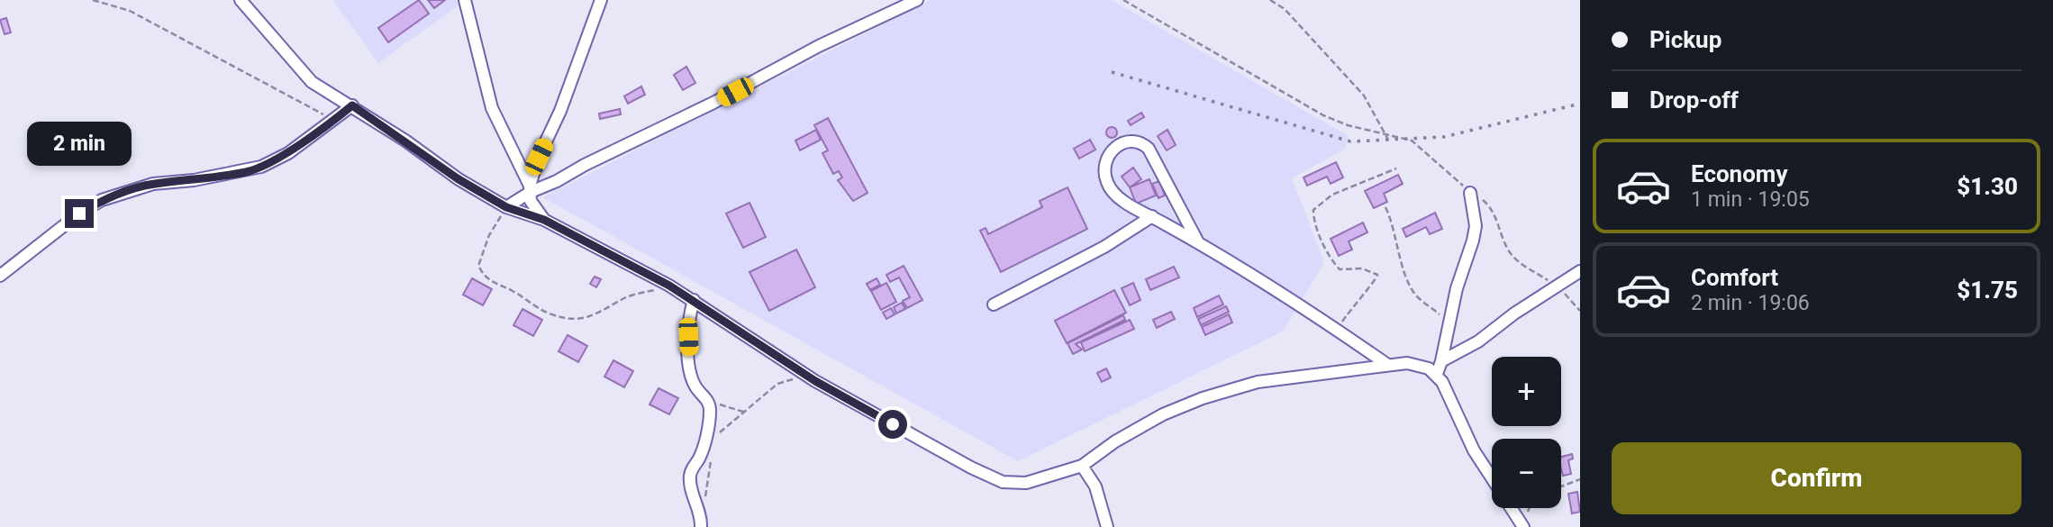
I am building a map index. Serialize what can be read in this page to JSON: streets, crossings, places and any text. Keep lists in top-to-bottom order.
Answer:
{
  "page": {
    "banner": ["Pickup", "Drop-off"],
    "bubble": "2 min",
    "list": [
      {
        "name": "Economy",
        "note": "1 min · 19:05",
        "value": "$1.30"
      },
      {
        "name": "Comfort",
        "note": "2 min · 19:06",
        "value": "$1.75"
      }
    ],
    "map_buttons": ["+", "−"],
    "buttons": "Confirm"
  }
}
